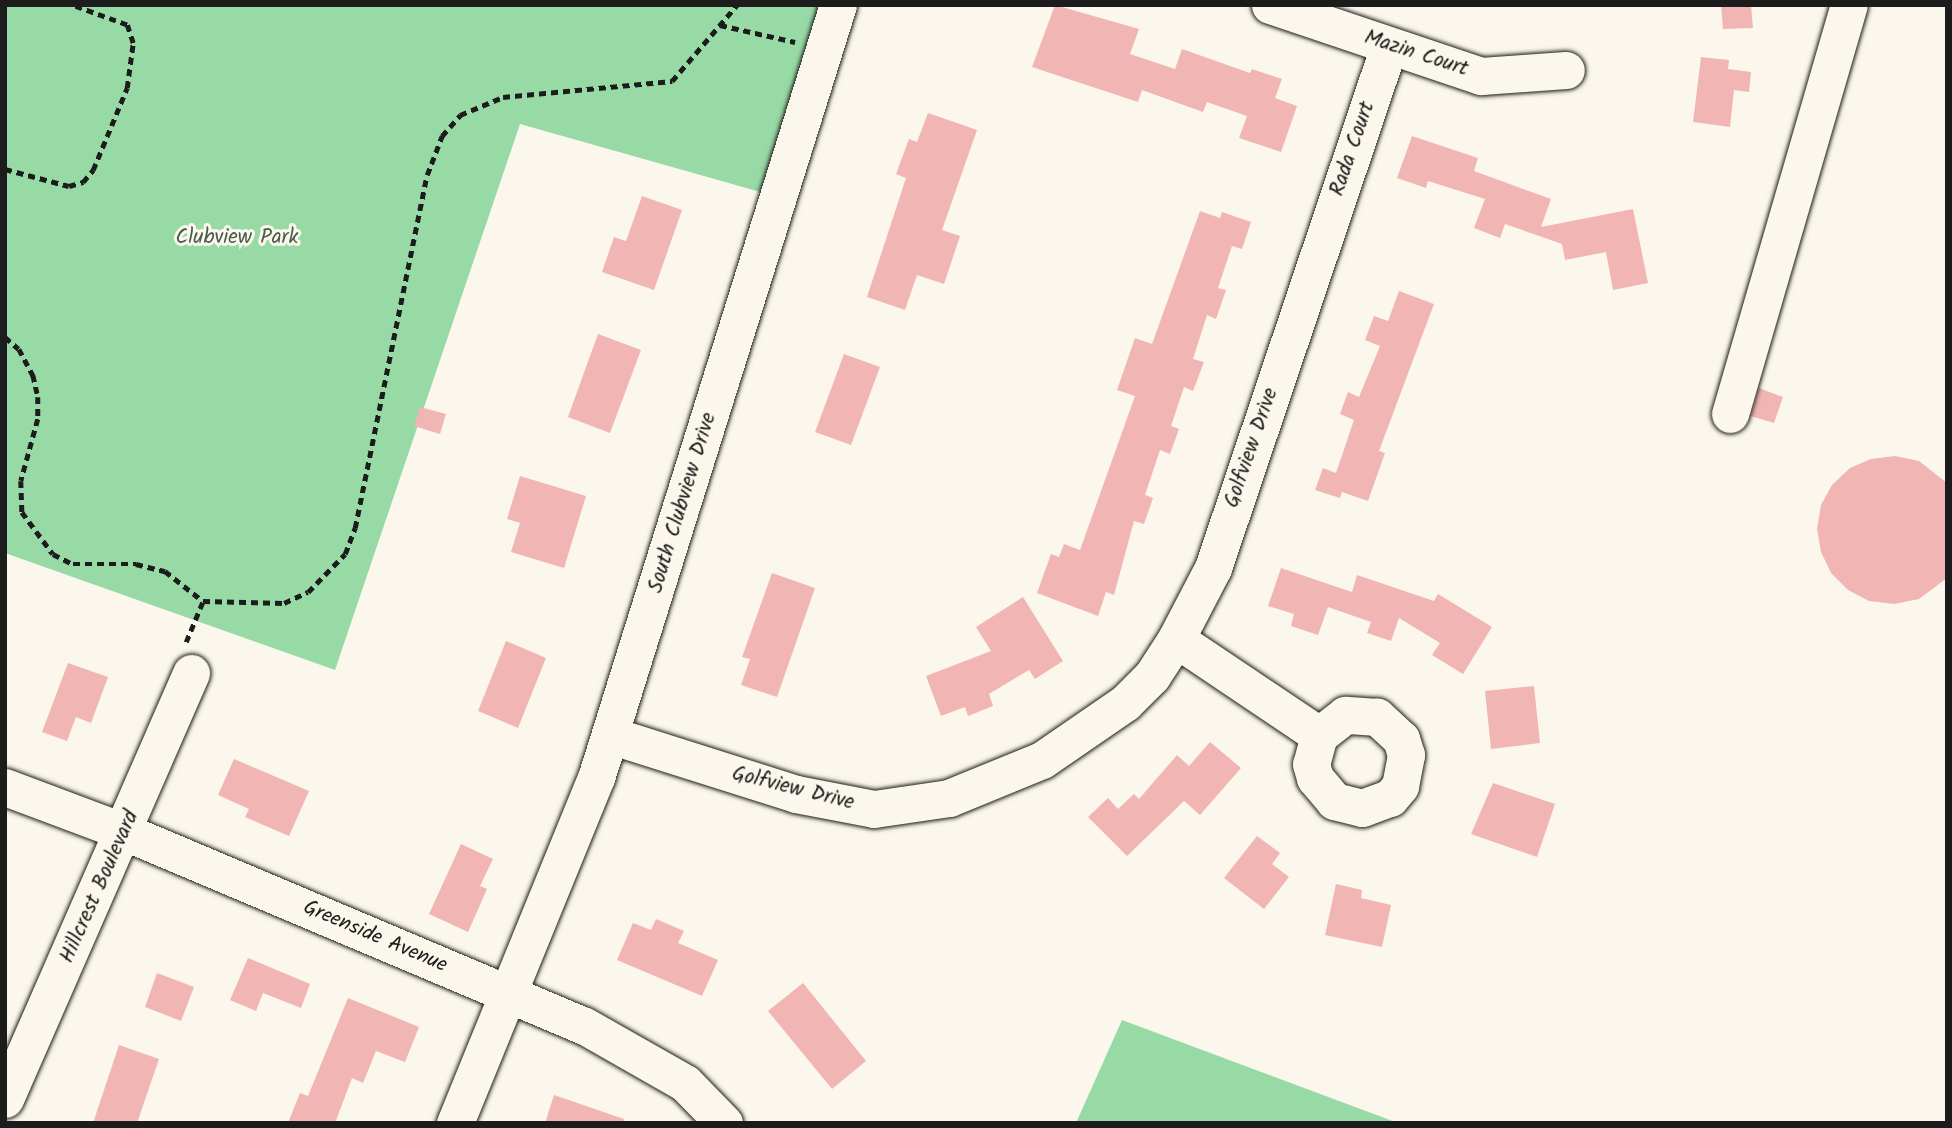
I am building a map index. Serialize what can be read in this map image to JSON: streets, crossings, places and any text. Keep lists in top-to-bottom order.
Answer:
{
  "streets": {
    "street": [
      "Mazin Court",
      "Rada Court",
      "Golfview Drive",
      "South Clubview Drive",
      "Hillcrest Boulevard",
      "Greenside Avenue"
    ]
  },
  "crossings": [
    ["Mazin Court", "Rada Court"],
    ["Rada Court", "Golfview Drive"],
    ["Golfview Drive", "South Clubview Drive"],
    ["South Clubview Drive", "Greenside Avenue"],
    ["Hillcrest Boulevard", "Greenside Avenue"]
  ],
  "parks": ["Clubview Park"]
}
